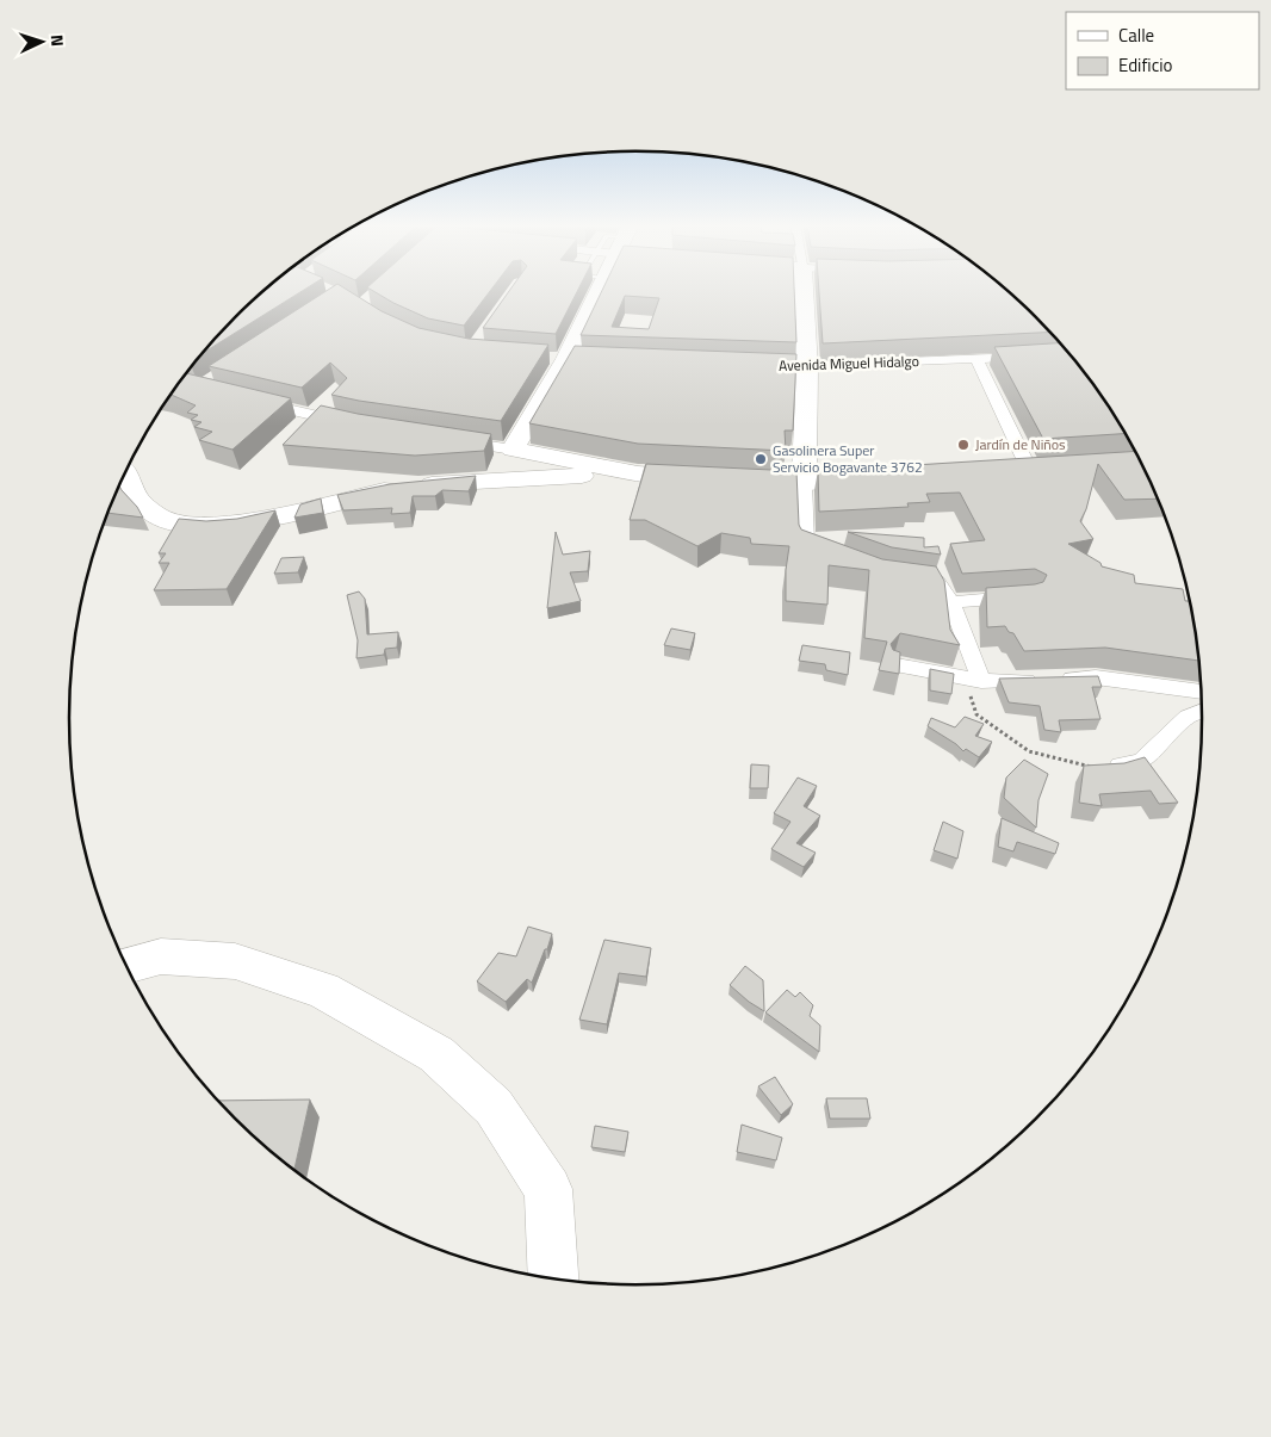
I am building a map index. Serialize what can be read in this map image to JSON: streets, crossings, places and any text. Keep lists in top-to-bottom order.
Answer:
{
  "streets": {
    "street": ["Avenida Miguel Hidalgo"]
  },
  "places": ["Jardín de Niños", "Gasolinera Super Servicio Bogavante 3762"],
  "legend": ["Calle", "Edificio"],
  "north": "right"
}
